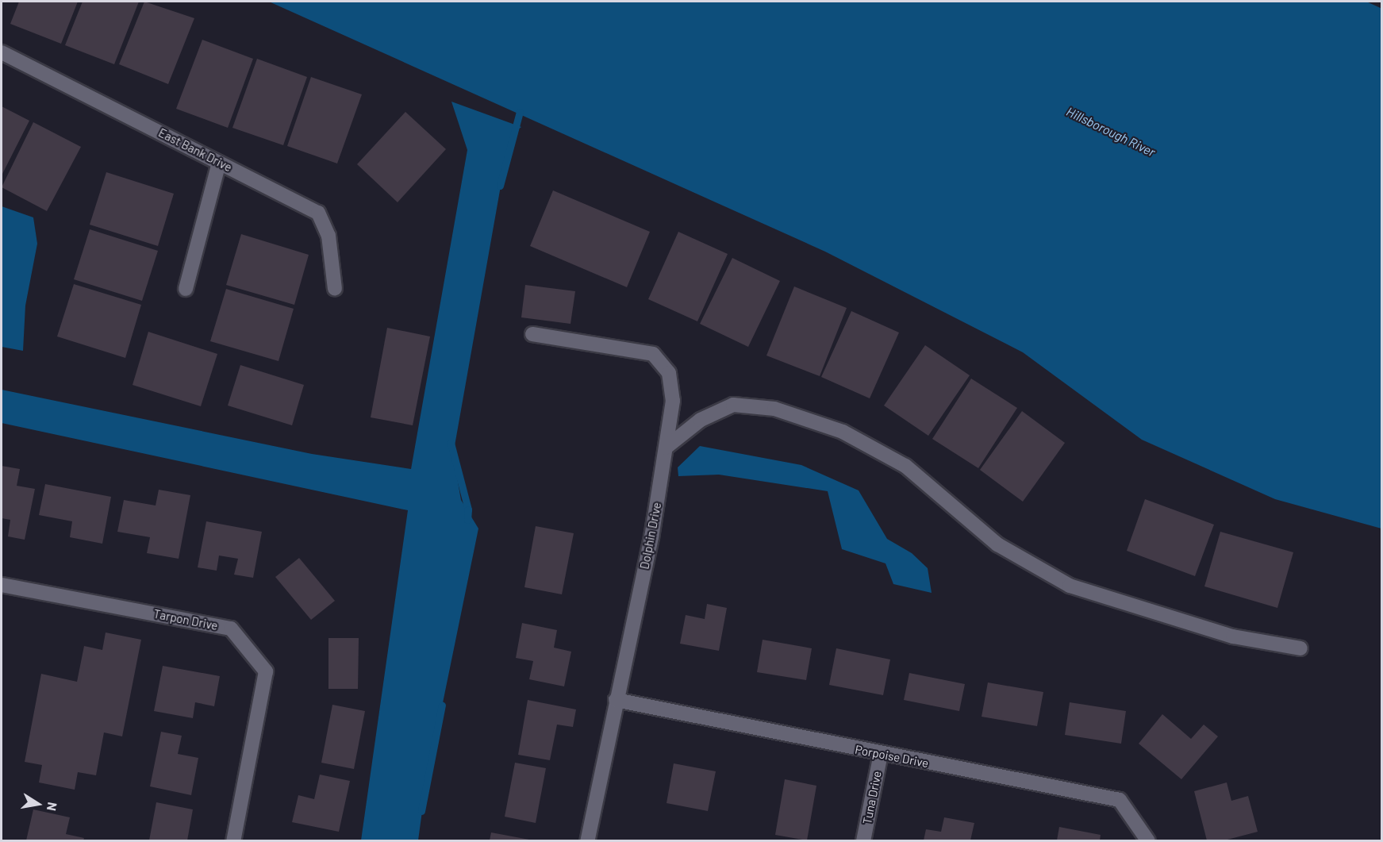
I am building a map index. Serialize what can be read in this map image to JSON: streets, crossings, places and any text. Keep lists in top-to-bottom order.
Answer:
{
  "streets": {
    "street": [
      "East Bank Drive",
      "Dolphin Drive",
      "Tarpon Drive",
      "Porpoise Drive",
      "Tuna Drive"
    ]
  },
  "crossings": [
    ["Dolphin Drive", "Porpoise Drive"],
    ["Porpoise Drive", "Tuna Drive"]
  ],
  "water": ["Hillsborough River"],
  "north": "right"
}
